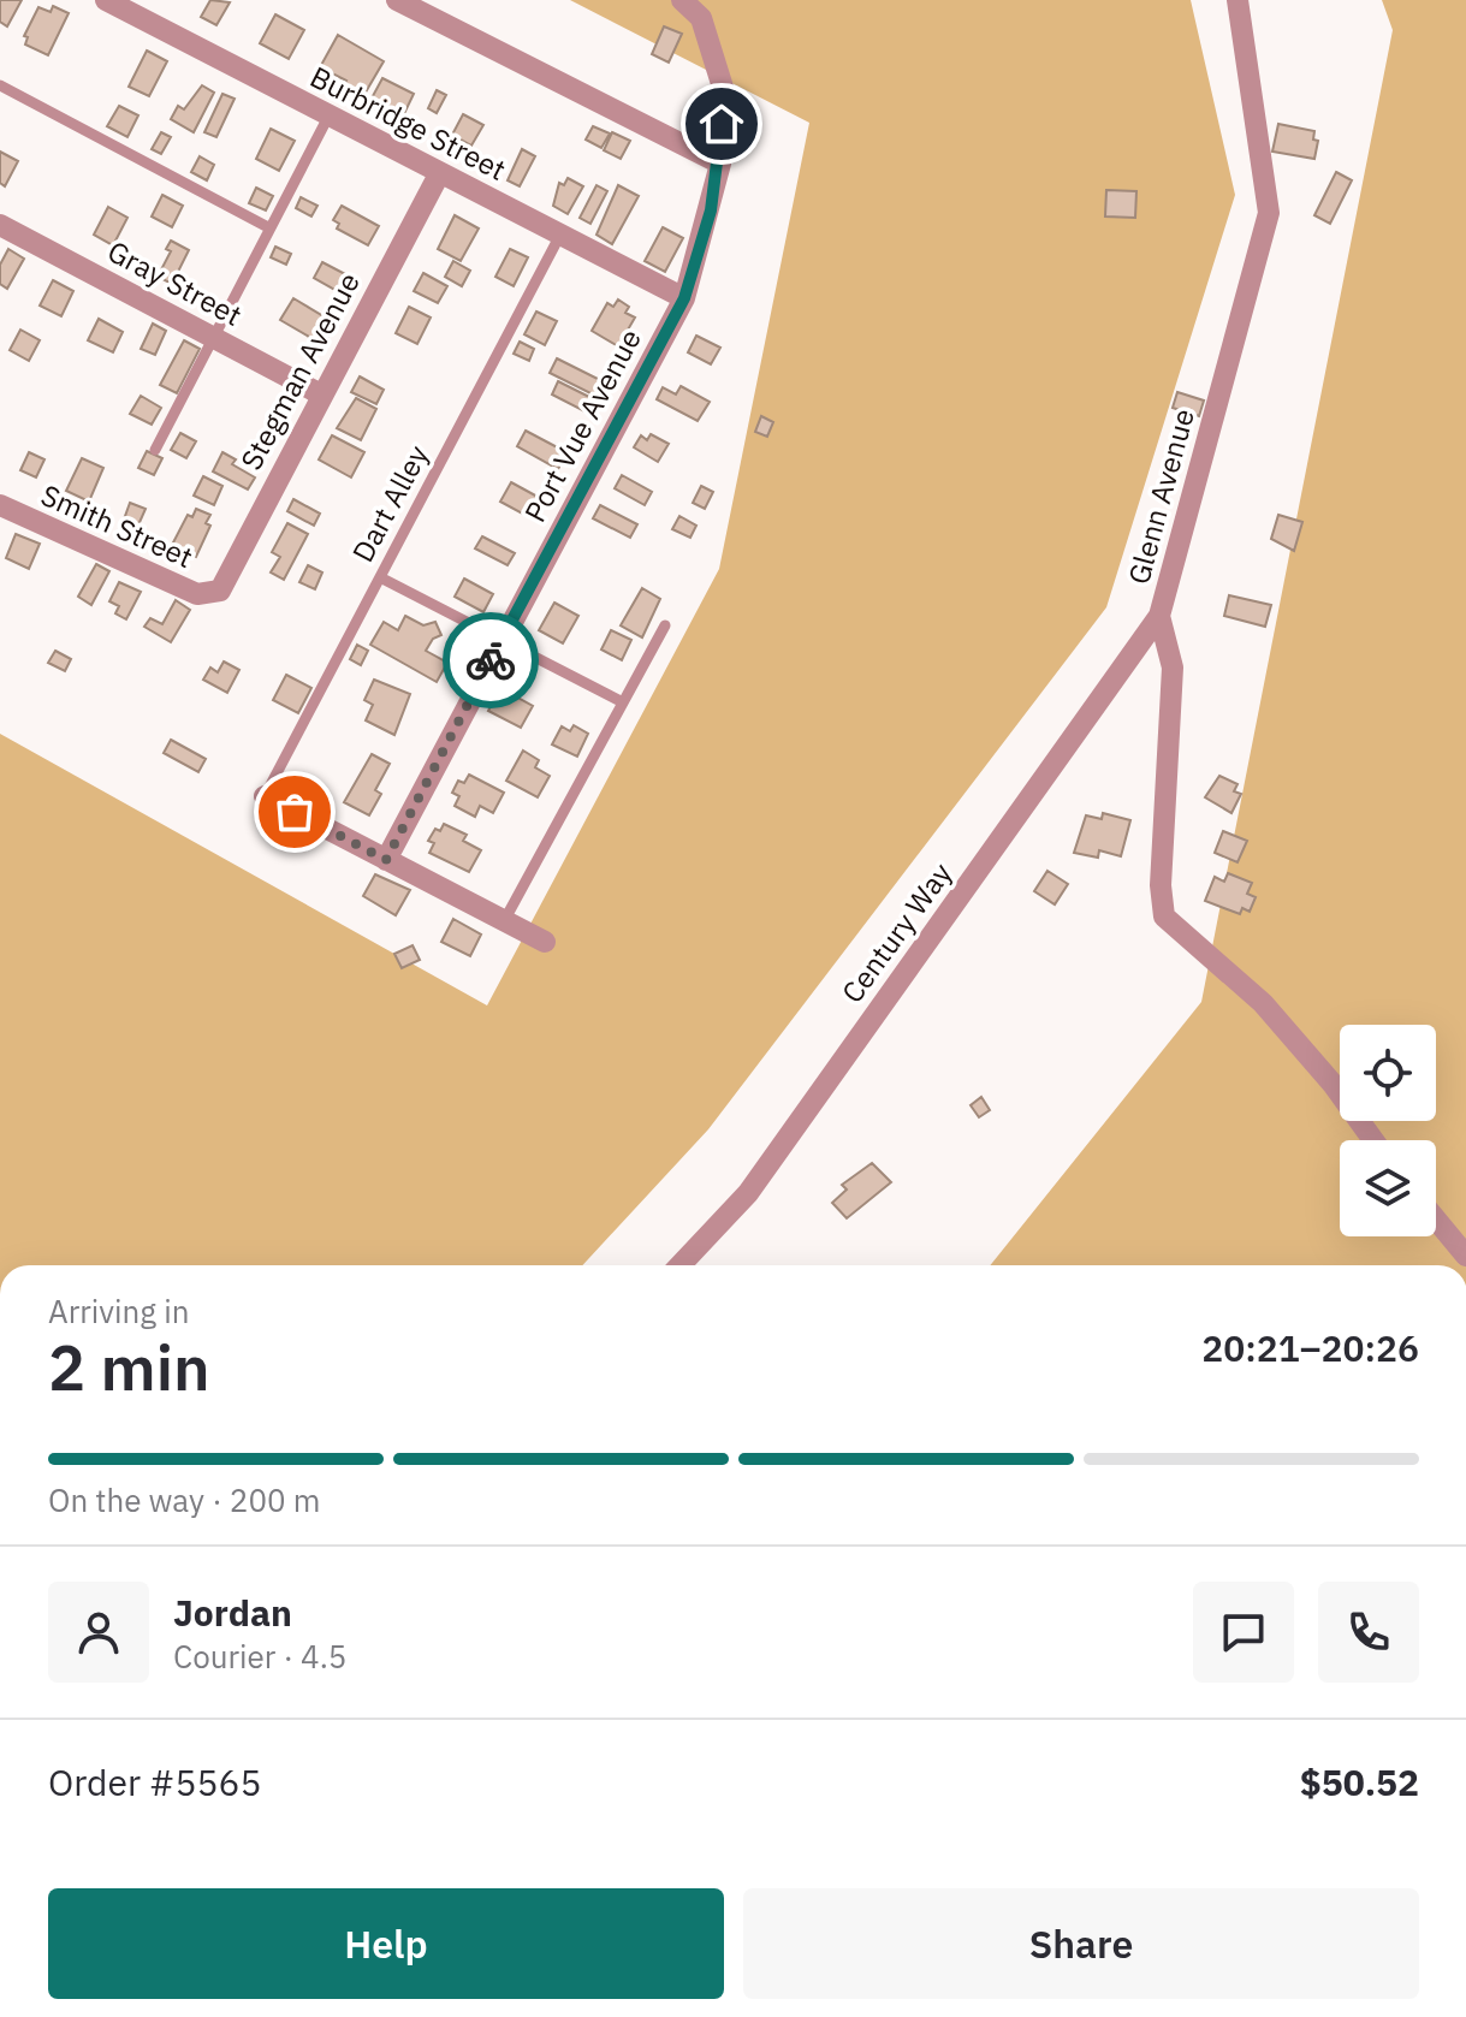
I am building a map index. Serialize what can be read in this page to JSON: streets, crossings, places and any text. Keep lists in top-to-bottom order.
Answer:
{
  "streets": {
    "street": [
      "Burbridge Street",
      "Gray Street",
      "Stegman Avenue",
      "Port Vue Avenue",
      "Glenn Avenue",
      "Smith Street",
      "Century Way"
    ],
    "lane": ["Dart Alley"]
  },
  "crossings": [
    ["Burbridge Street", "Stegman Avenue"],
    ["Burbridge Street", "Port Vue Avenue"],
    ["Burbridge Street", "Dart Alley"],
    ["Gray Street", "Stegman Avenue"],
    ["Stegman Avenue", "Smith Street"],
    ["Glenn Avenue", "Century Way"]
  ],
  "page": {
    "heading": ["2 min", "Arriving in", "20:21–20:26"],
    "panel": [
      "Jordan",
      "Courier · 4.5",
      "Order #5565",
      "$50.52"
    ],
    "bar": "On the way · 200 m",
    "buttons": ["Help", "Share"]
  }
}
